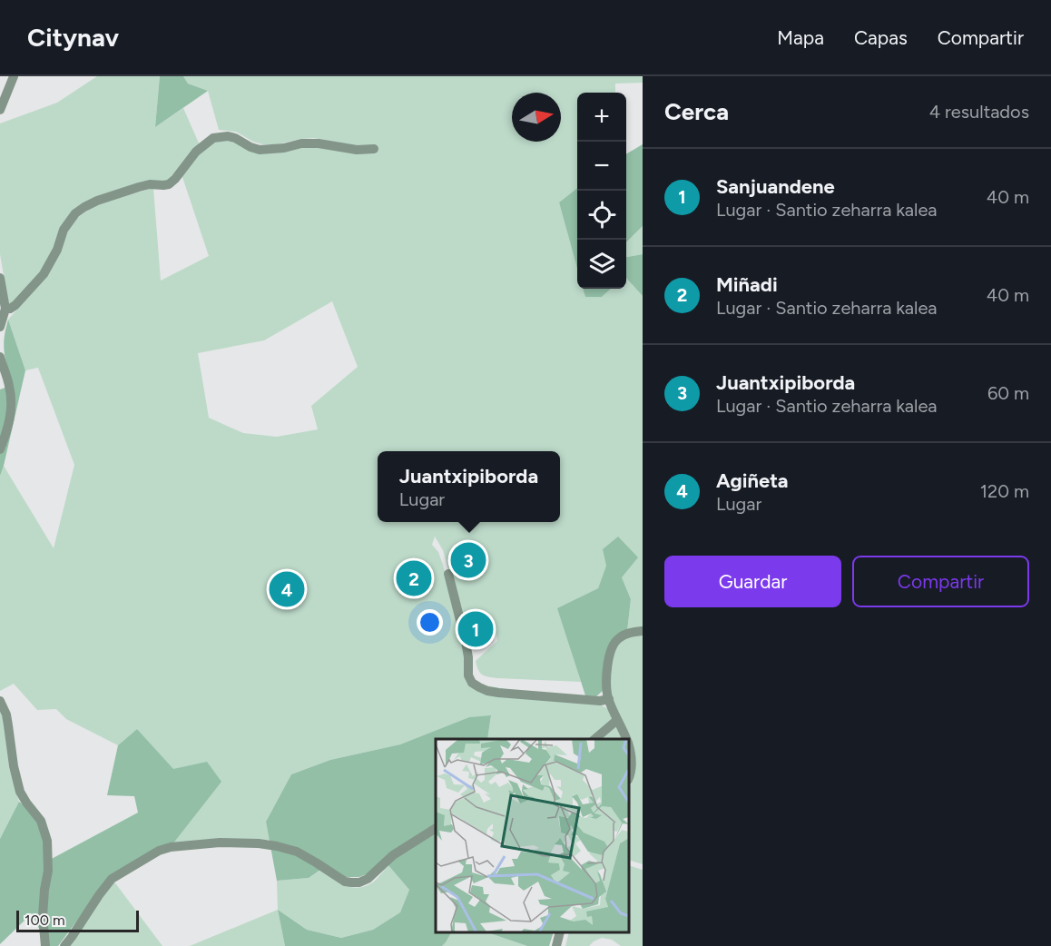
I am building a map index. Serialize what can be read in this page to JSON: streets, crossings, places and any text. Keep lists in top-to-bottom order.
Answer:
{
  "scale_bar": "100 m",
  "north": "right",
  "page": {
    "header": "Citynav",
    "nav": ["Mapa", "Capas", "Compartir"],
    "heading": ["Cerca", "4 resultados"],
    "map_buttons": ["+", "−"],
    "list": [
      {
        "mark": "1",
        "name": "Sanjuandene",
        "note": "Lugar · Santio zeharra kalea",
        "value": "40 m"
      },
      {
        "mark": "2",
        "name": "Miñadi",
        "note": "Lugar · Santio zeharra kalea",
        "value": "40 m"
      },
      {
        "mark": "3",
        "name": "Juantxipiborda",
        "note": "Lugar · Santio zeharra kalea",
        "value": "60 m"
      },
      {
        "mark": "4",
        "name": "Agiñeta",
        "note": "Lugar",
        "value": "120 m"
      }
    ],
    "popup": ["Juantxipiborda", "Lugar"],
    "buttons": ["Guardar", "Compartir"],
    "pins": [
      "3",
      "2",
      "4",
      "1"
    ],
    "scale": "100 m"
  }
}
